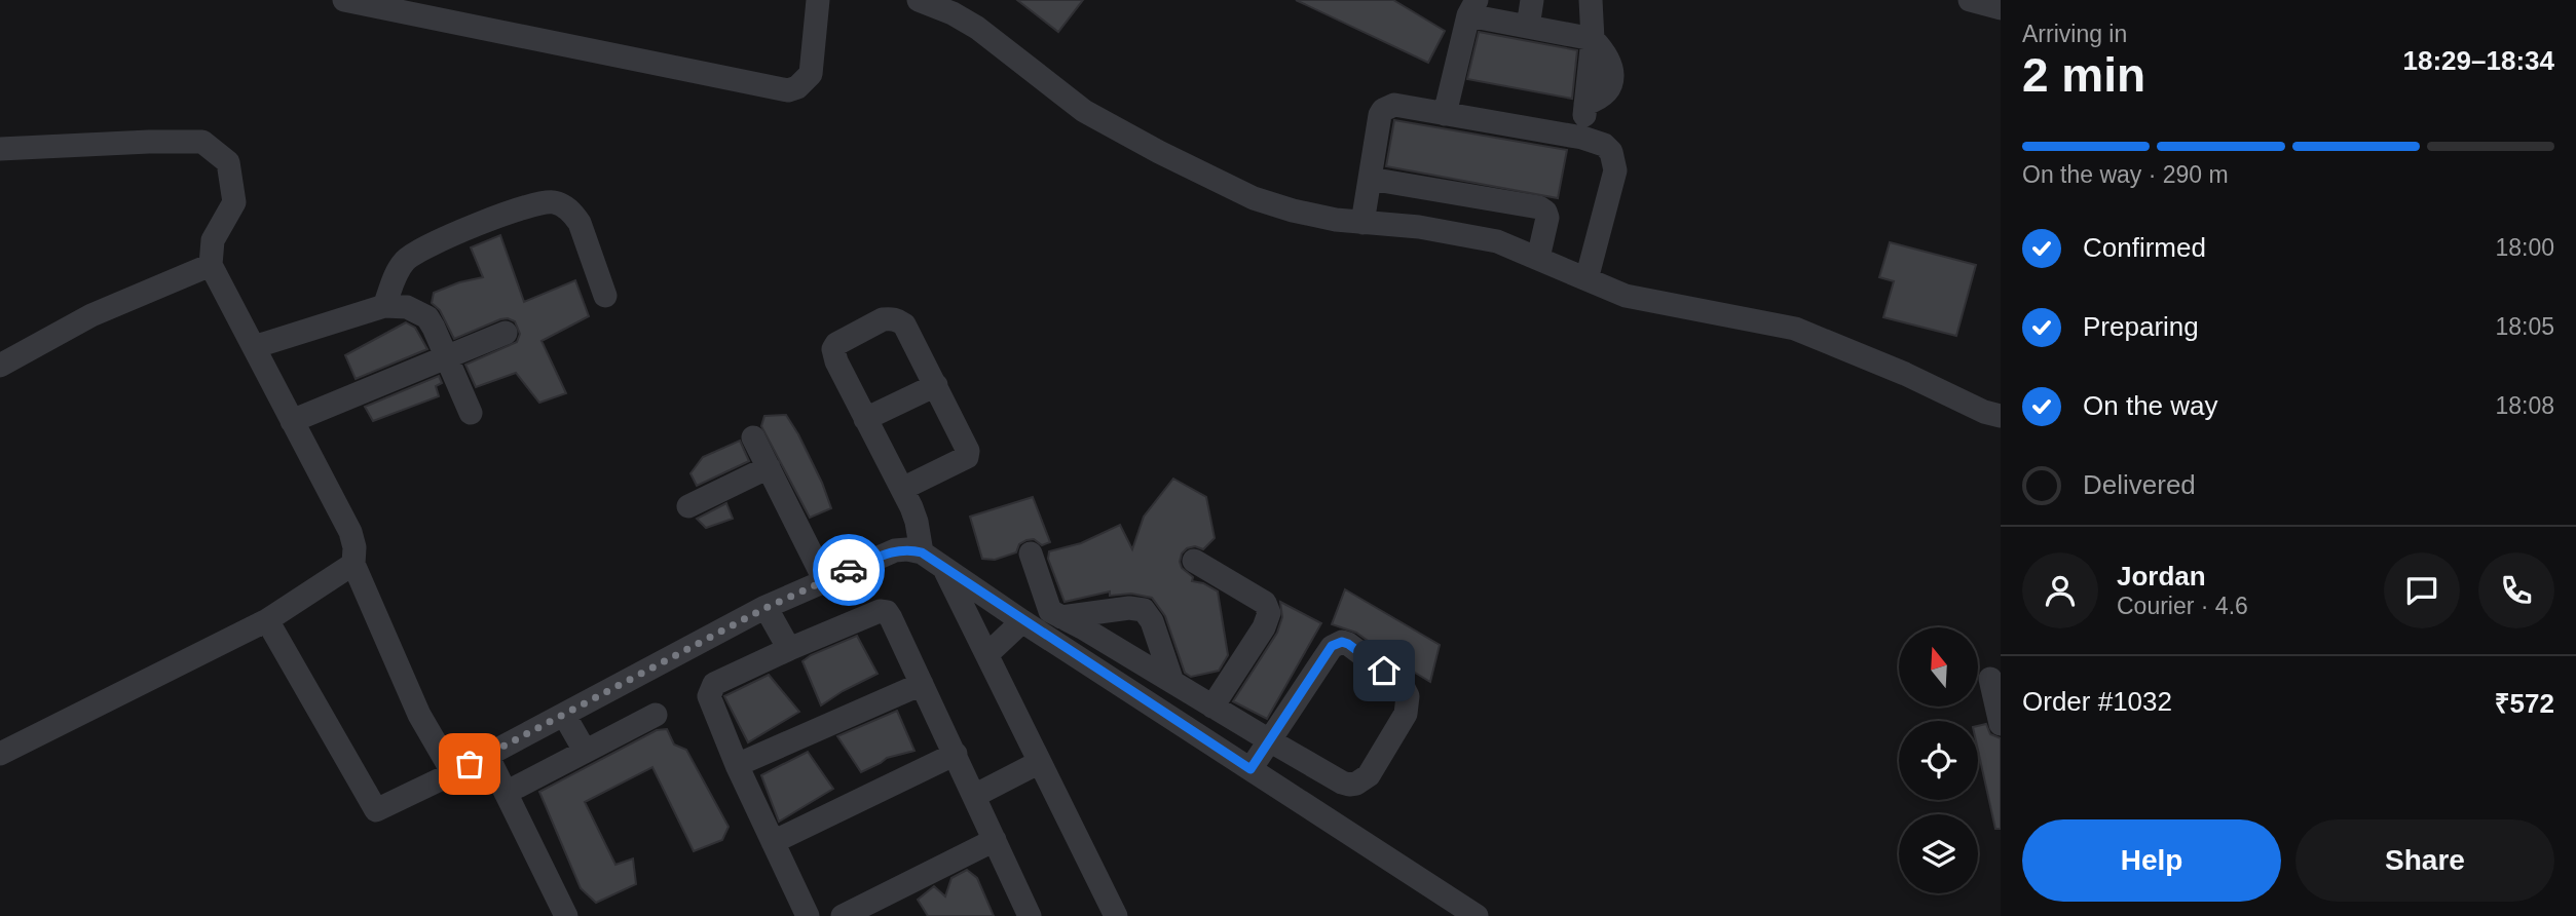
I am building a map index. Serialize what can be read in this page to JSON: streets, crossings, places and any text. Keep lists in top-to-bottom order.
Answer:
{
  "north": "top",
  "page": {
    "heading": ["2 min", "Arriving in", "18:29–18:34"],
    "panel": [
      "Jordan",
      "Courier · 4.6",
      "Order #1032",
      "₹572"
    ],
    "bar": "On the way · 290 m",
    "list": [
      ["Confirmed", "18:00"],
      ["Preparing", "18:05"],
      ["On the way", "18:08"],
      "Delivered"
    ],
    "buttons": ["Help", "Share"]
  }
}
